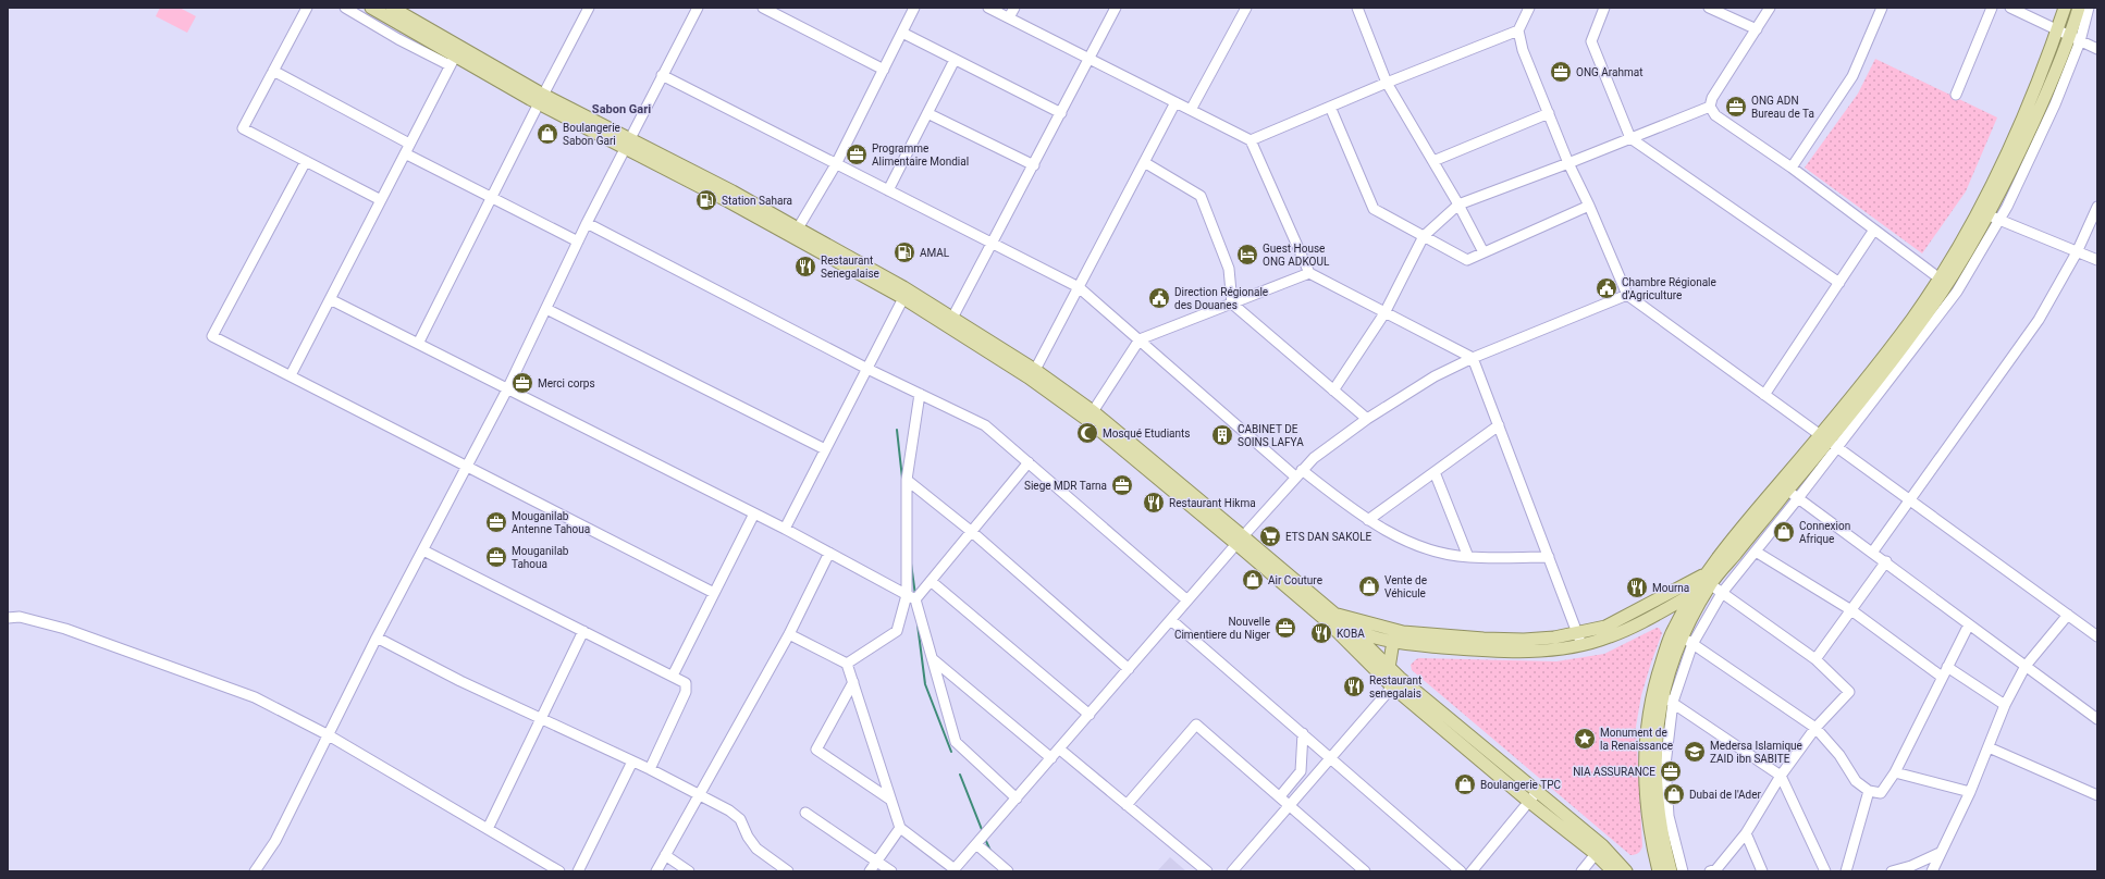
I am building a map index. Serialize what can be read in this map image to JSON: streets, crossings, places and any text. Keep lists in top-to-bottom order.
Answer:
{
  "districts": ["Sabon Gari"],
  "places": {
    "office": [
      "ONG Arahmat",
      "ONG ADN Bureau de Ta",
      "Programme Alimentaire Mondial",
      "Merci corps",
      "Siege MDR Tarna",
      "Mouganilab Antenne Tahoua",
      "Mouganilab Tahoua",
      "Nouvelle Cimentiere du Niger",
      "NIA ASSURANCE"
    ],
    "shop": [
      "Boulangerie Sabon Gari",
      "Connexion Afrique",
      "Air Couture",
      "Vente de Véhicule",
      "Boulangerie TPC",
      "Dubai de l'Ader"
    ],
    "fuel station": ["Station Sahara", "AMAL"],
    "hotel": ["Guest House ONG ADKOUL"],
    "restaurant": [
      "Restaurant Senegalaise",
      "Restaurant Hikma",
      "Mourna",
      "KOBA",
      "Restaurant senegalais"
    ],
    "public building": ["Chambre Régionale d'Agriculture", "Direction Régionale des Douanes"],
    "mosque": ["Mosqué Etudiants"],
    "building": ["CABINET DE SOINS LAFYA"],
    "supermarket": ["ETS DAN SAKOLE"],
    "place": ["Monument de la Renaissance"],
    "school or university": ["Medersa Islamique ZAID ibn SABITE"]
  }
}
